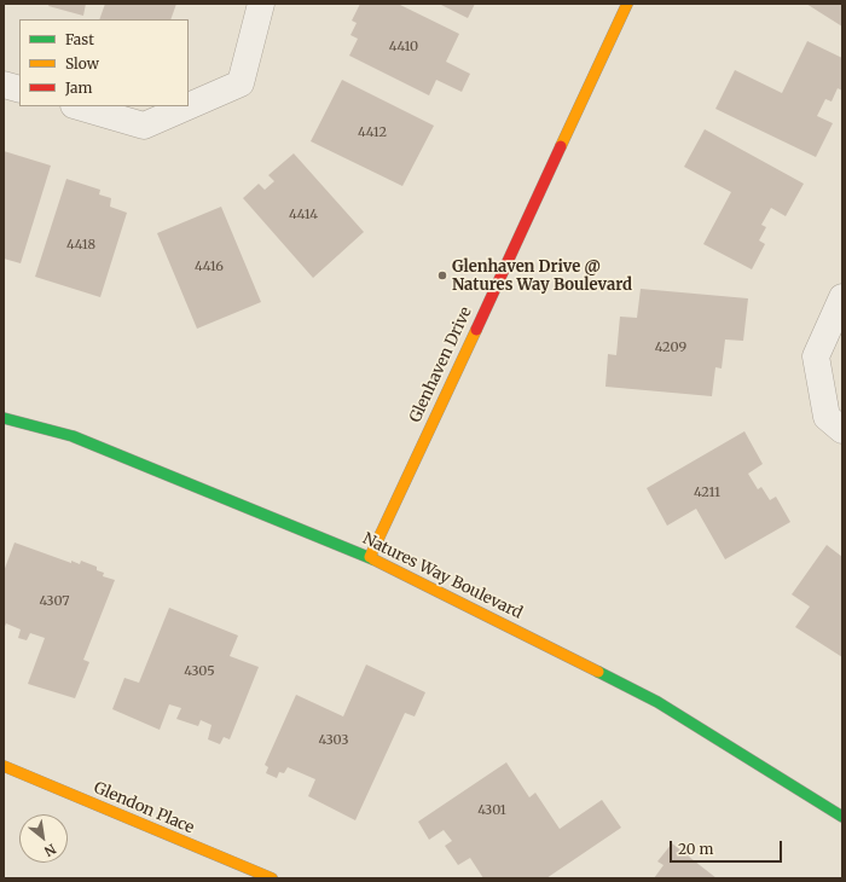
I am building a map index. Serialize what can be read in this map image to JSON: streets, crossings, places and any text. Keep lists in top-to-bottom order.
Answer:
{
  "streets": {
    "street": ["Glenhaven Drive", "Natures Way Boulevard", "Glendon Place"]
  },
  "crossings": [
    ["Glenhaven Drive", "Natures Way Boulevard"]
  ],
  "places": ["Glenhaven Drive @ Natures Way Boulevard"],
  "house_numbers": [
    "4410",
    "4412",
    "4414",
    "4418",
    "4416",
    "4209",
    "4211",
    "4307",
    "4305",
    "4303",
    "4301"
  ],
  "legend": ["Fast", "Slow", "Jam"],
  "scale_bar": "20 m",
  "north": "bottom right"
}
